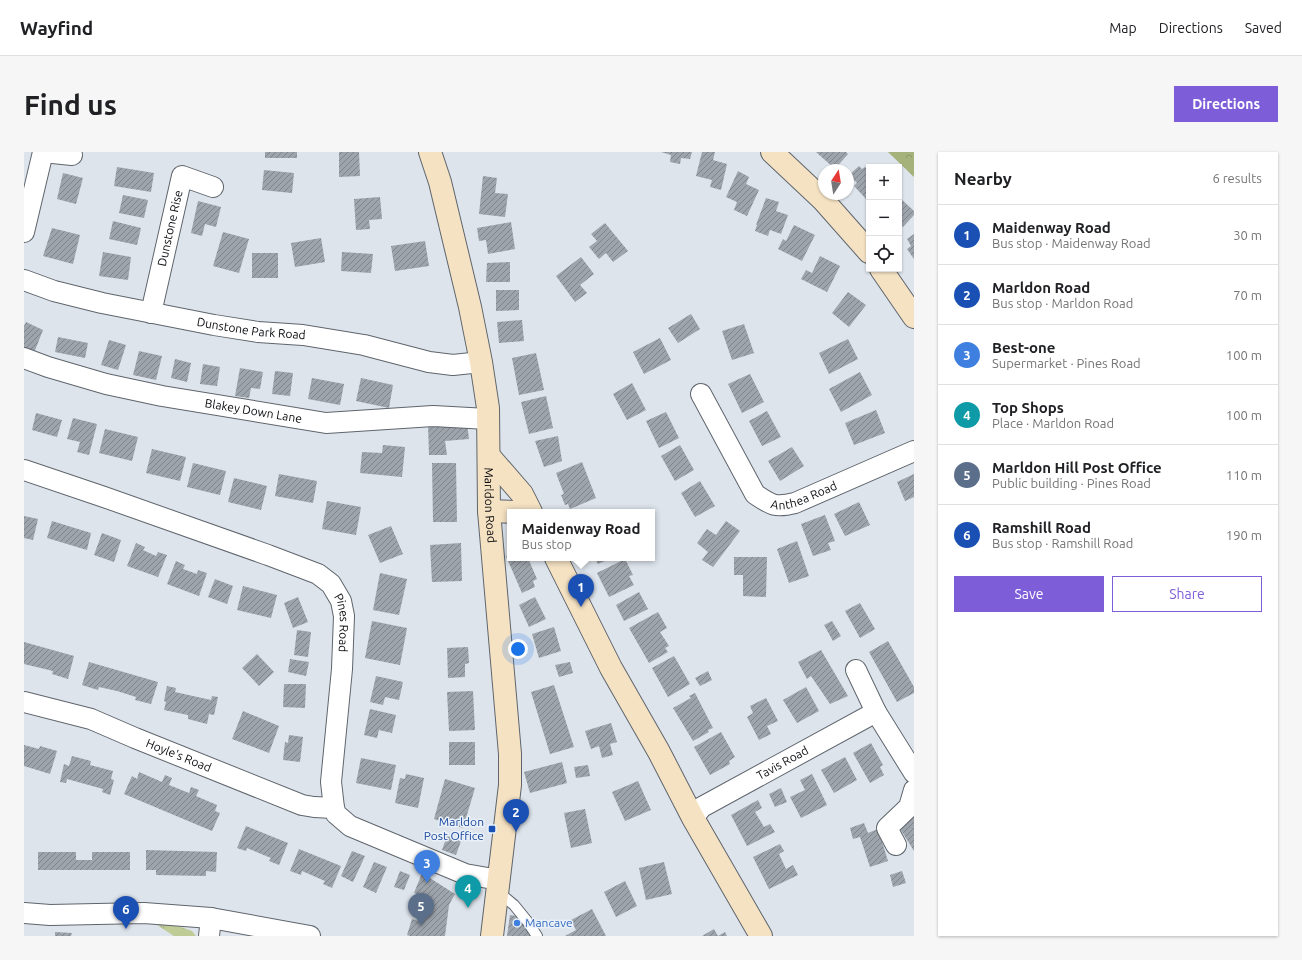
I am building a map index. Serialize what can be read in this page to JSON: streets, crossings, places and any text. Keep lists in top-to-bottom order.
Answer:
{
  "streets": {
    "main road": ["Marldon Road"],
    "street": [
      "Dunstone Rise",
      "Dunstone Park Road",
      "Blakey Down Lane",
      "Anthea Road",
      "Pines Road",
      "Hoyle's Road",
      "Tavis Road"
    ]
  },
  "crossings": [
    ["Dunstone Rise", "Dunstone Park Road"],
    ["Dunstone Park Road", "Marldon Road"],
    ["Blakey Down Lane", "Marldon Road"],
    ["Pines Road", "Hoyle's Road"]
  ],
  "places": {
    "transit": ["Marldon Post Office"],
    "other": ["Mancave"]
  },
  "north": "top",
  "page": {
    "header": "Wayfind",
    "nav": ["Map", "Directions", "Saved"],
    "buttons": [
      "Directions",
      ["Save", "Share"]
    ],
    "title": "Find us",
    "heading": ["Nearby", "6 results"],
    "map_buttons": ["+", "−"],
    "list": [
      {
        "mark": "1",
        "name": "Maidenway Road",
        "note": "Bus stop · Maidenway Road",
        "value": "30 m"
      },
      {
        "mark": "2",
        "name": "Marldon Road",
        "note": "Bus stop · Marldon Road",
        "value": "70 m"
      },
      {
        "mark": "3",
        "name": "Best-one",
        "note": "Supermarket · Pines Road",
        "value": "100 m"
      },
      {
        "mark": "4",
        "name": "Top Shops",
        "note": "Place · Marldon Road",
        "value": "100 m"
      },
      {
        "mark": "5",
        "name": "Marldon Hill Post Office",
        "note": "Public building · Pines Road",
        "value": "110 m"
      },
      {
        "mark": "6",
        "name": "Ramshill Road",
        "note": "Bus stop · Ramshill Road",
        "value": "190 m"
      }
    ],
    "popup": ["Maidenway Road", "Bus stop"],
    "pins": [
      "1",
      "2",
      "3",
      "4",
      "5",
      "6"
    ]
  }
}
